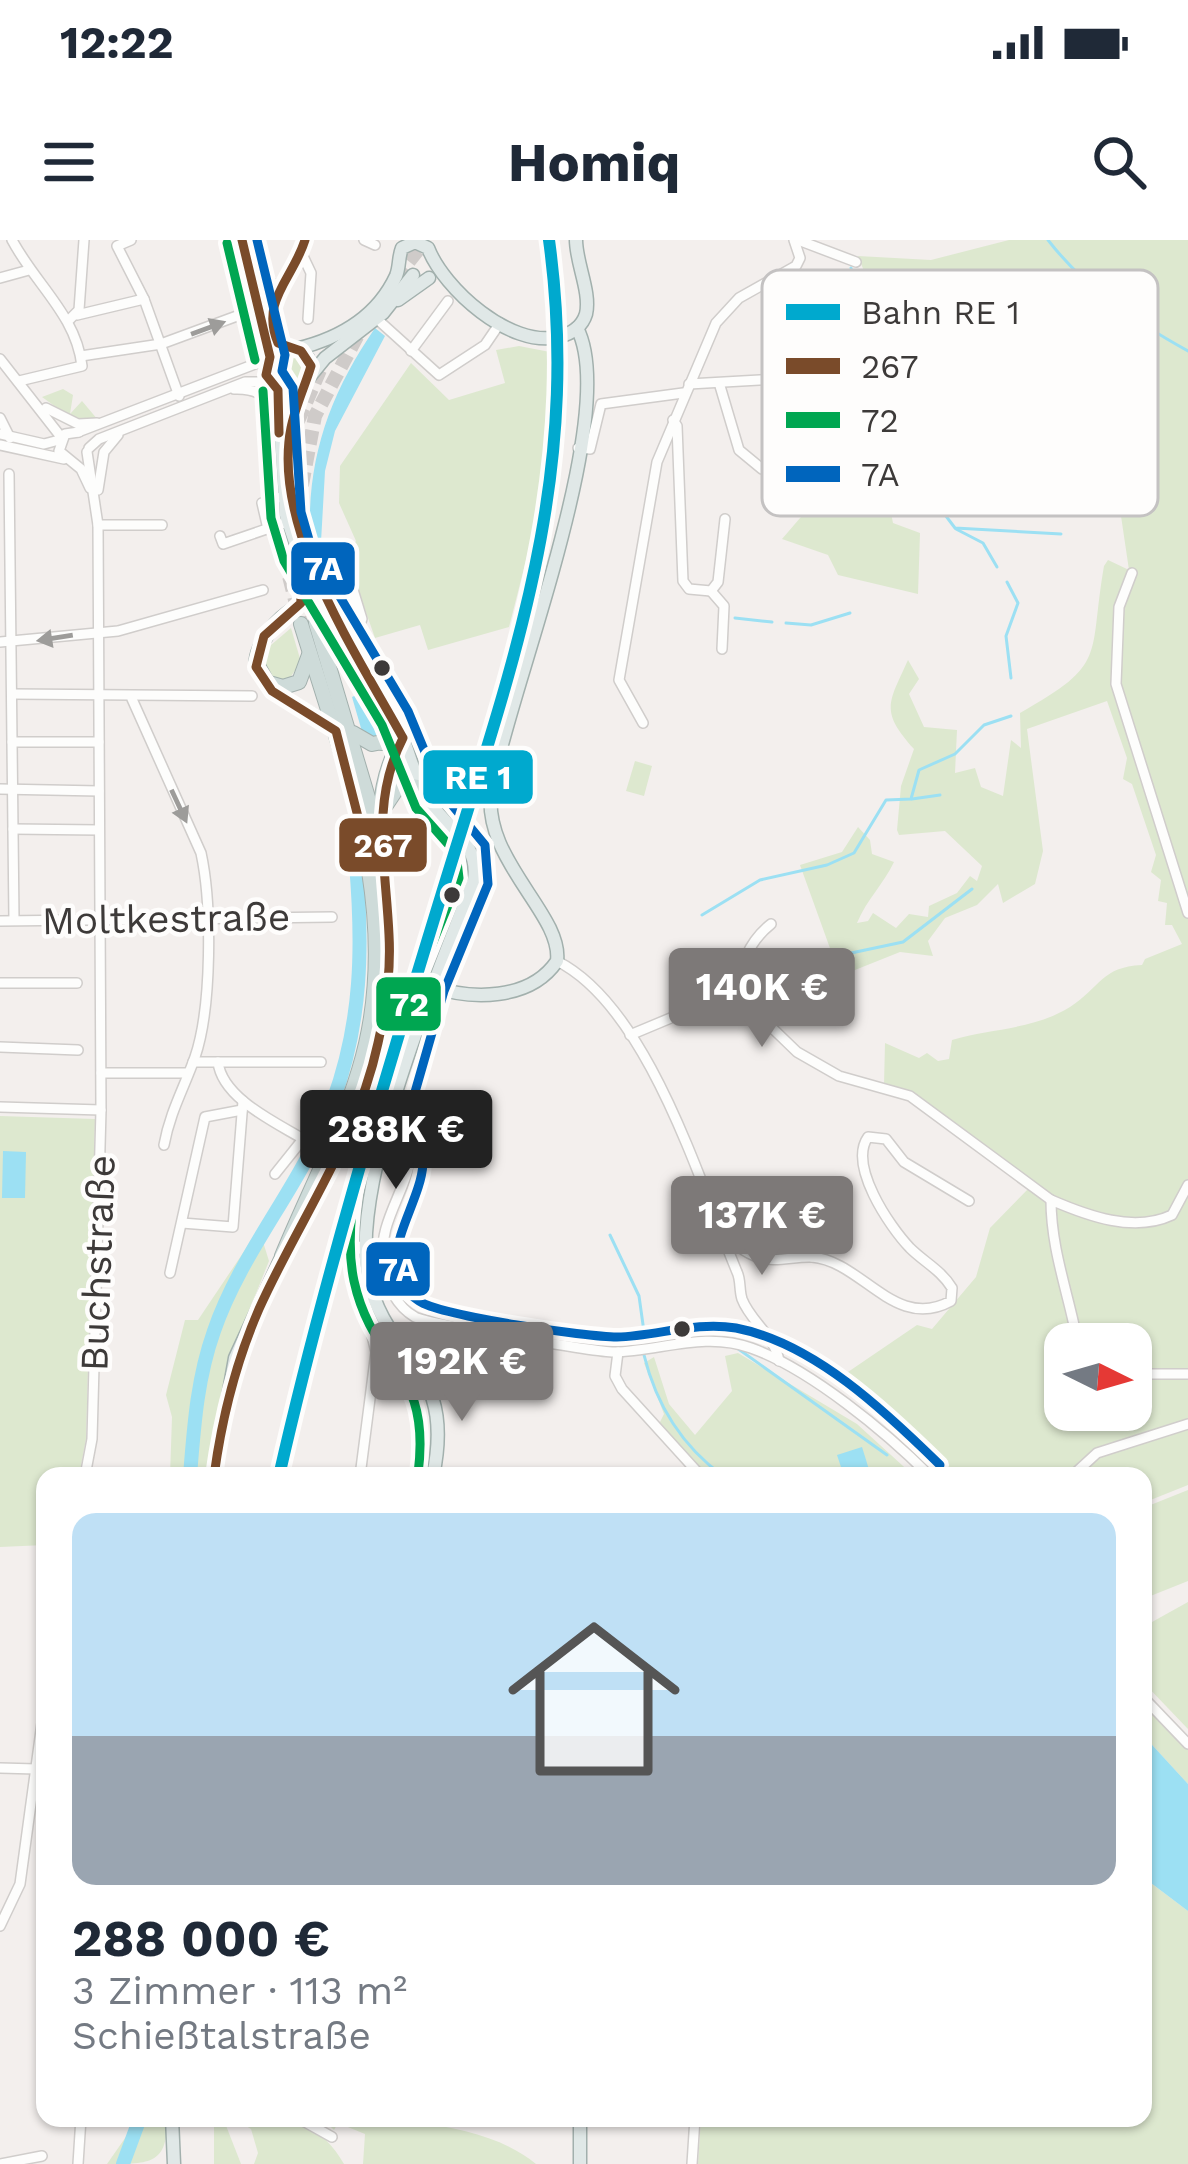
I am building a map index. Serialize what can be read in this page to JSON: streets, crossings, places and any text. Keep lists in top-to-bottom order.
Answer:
{
  "streets": {
    "street": ["Moltkestraße", "Buchstraße"]
  },
  "crossings": [
    ["Moltkestraße", "Buchstraße"]
  ],
  "lines": ["transit line 267", "transit line 7A", "transit line 72"],
  "legend": [
    "Bahn RE 1",
    "267",
    "72",
    "7A"
  ],
  "north": "right",
  "page": {
    "status": "12:22",
    "header": "Homiq",
    "price": [
      "140K €",
      "288K €",
      "137K €",
      "192K €"
    ],
    "list": [
      {
        "name": "288 000 €",
        "note": "3 Zimmer · 113 m² · Schießtalstraße"
      }
    ]
  }
}
